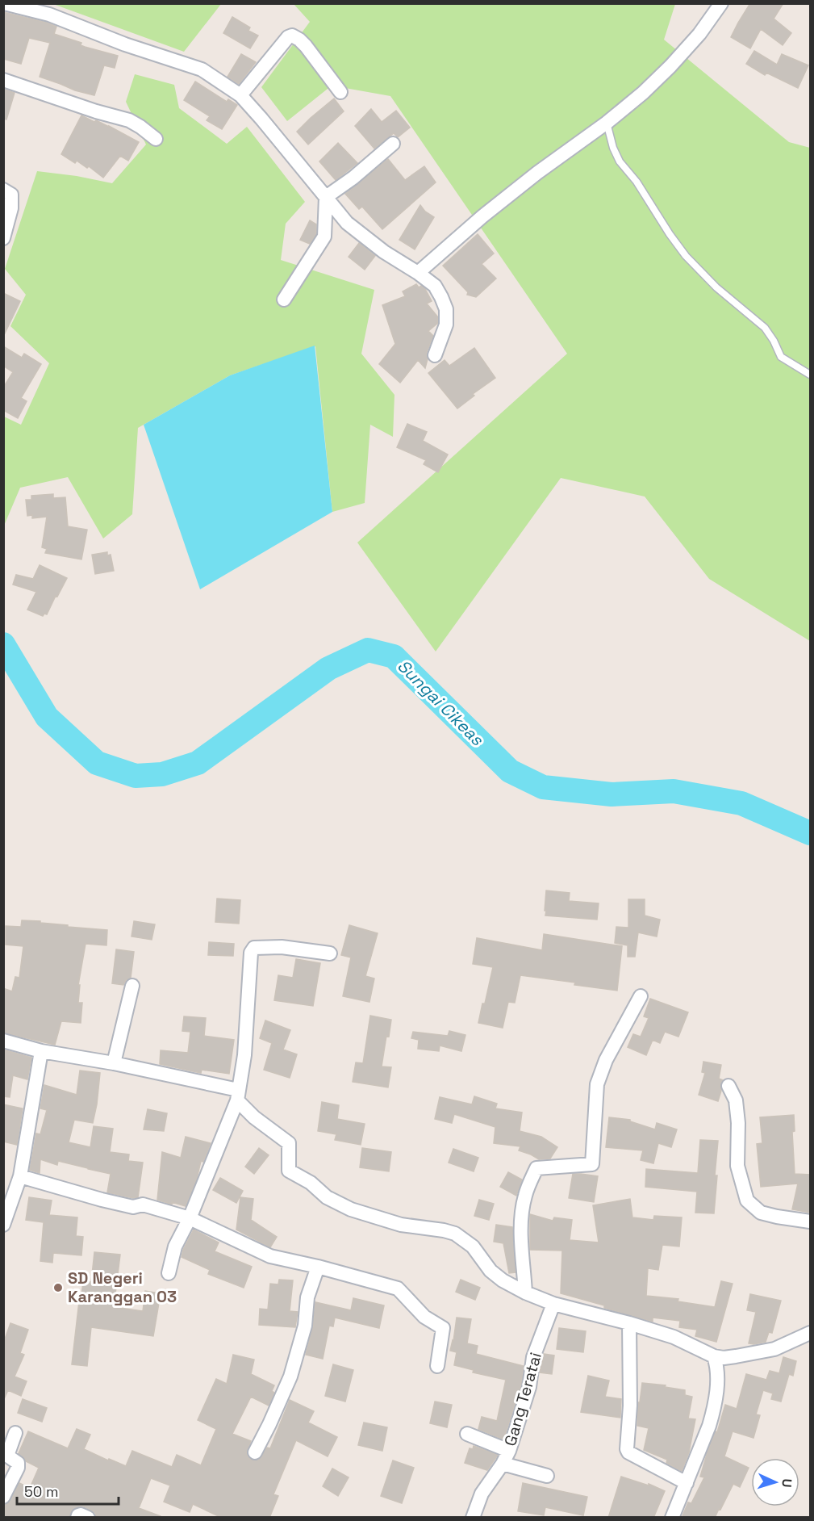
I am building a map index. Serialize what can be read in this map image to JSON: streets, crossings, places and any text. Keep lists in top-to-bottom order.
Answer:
{
  "streets": {
    "street": ["Gang Teratai"]
  },
  "water": ["Sungai Cikeas"],
  "places": ["SD Negeri Karanggan 03"],
  "scale_bar": "50 m",
  "north": "right"
}
